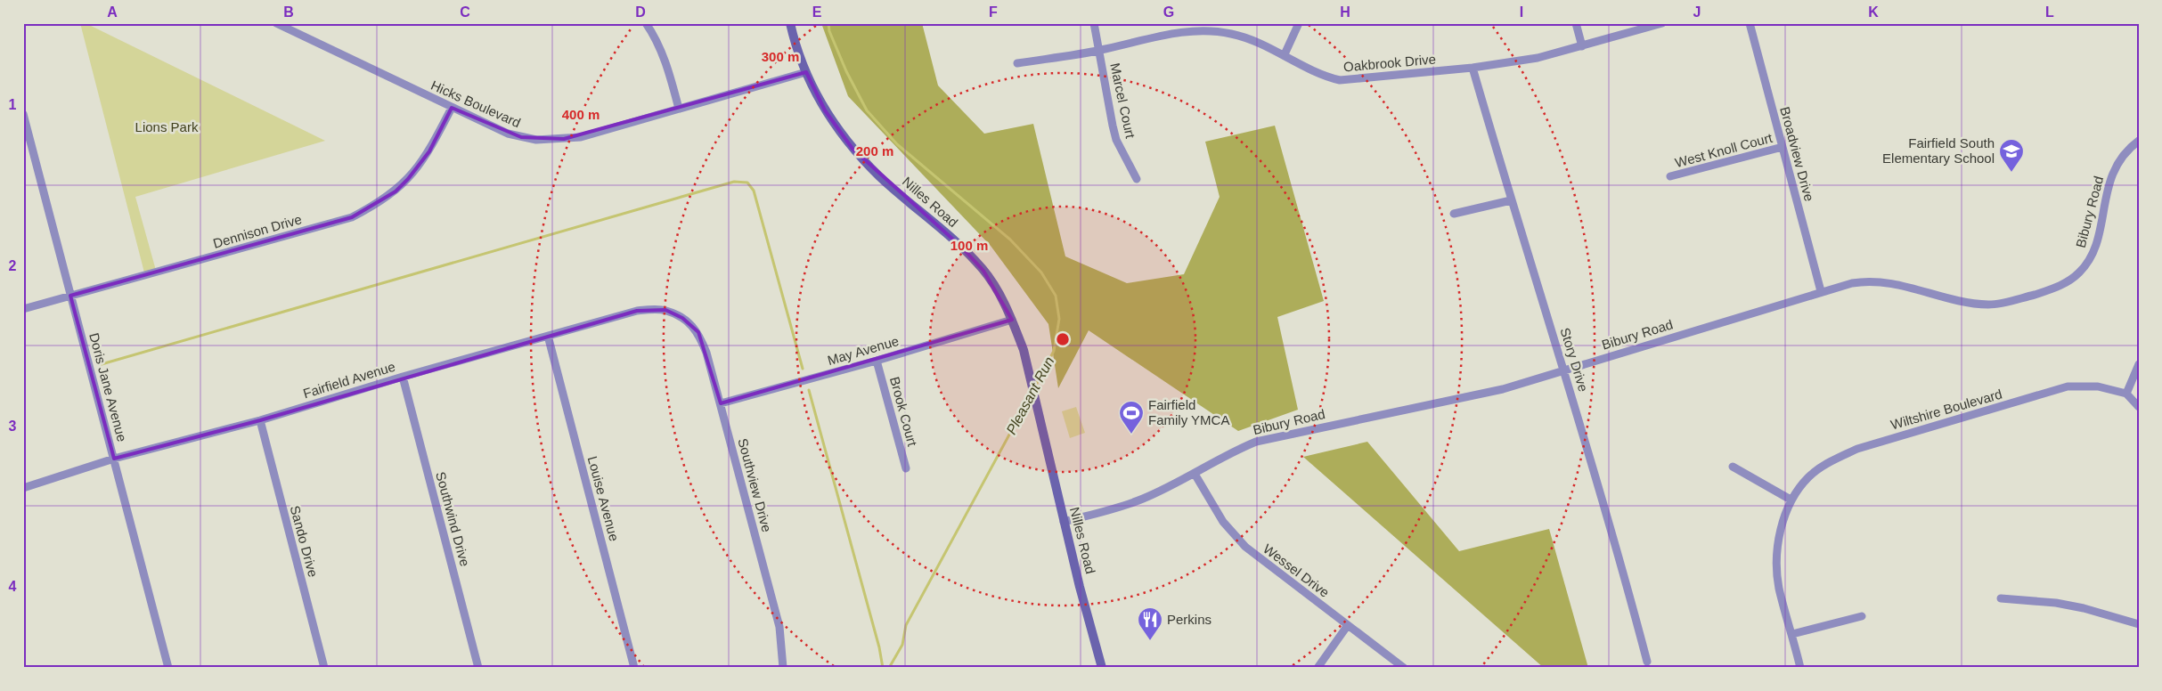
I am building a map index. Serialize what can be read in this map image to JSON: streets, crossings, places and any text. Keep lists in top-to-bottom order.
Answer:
{
  "streets": {
    "street": [
      "Oakbrook Drive",
      "Marcel Court",
      "Hicks Boulevard",
      "West Knoll Court",
      "Broadview Drive",
      "Nilles Road",
      "Bibury Road",
      "Dennison Drive",
      "May Avenue",
      "Story Drive",
      "Fairfield Avenue",
      "Doris Jane Avenue",
      "Wiltshire Boulevard",
      "Brook Court",
      "Southview Drive",
      "Louise Avenue",
      "Southwind Drive",
      "Sando Drive",
      "Wessel Drive"
    ]
  },
  "crossings": [
    ["Oakbrook Drive", "Marcel Court"],
    ["Oakbrook Drive", "Story Drive"],
    ["Hicks Boulevard", "Nilles Road"],
    ["Hicks Boulevard", "Dennison Drive"],
    ["West Knoll Court", "Broadview Drive"],
    ["Broadview Drive", "Bibury Road"],
    ["Nilles Road", "Bibury Road"],
    ["Nilles Road", "May Avenue"],
    ["Bibury Road", "Story Drive"],
    ["Bibury Road", "Wessel Drive"],
    ["Dennison Drive", "Doris Jane Avenue"],
    ["May Avenue", "Brook Court"],
    ["May Avenue", "Southview Drive"],
    ["Fairfield Avenue", "Doris Jane Avenue"],
    ["Fairfield Avenue", "Southview Drive"],
    ["Fairfield Avenue", "Louise Avenue"],
    ["Fairfield Avenue", "Southwind Drive"],
    ["Fairfield Avenue", "Sando Drive"]
  ],
  "water": ["Pleasant Run"],
  "parks": ["Lions Park"],
  "places": {
    "school or university": ["Fairfield South Elementary School"],
    "sports": ["Fairfield Family YMCA"],
    "restaurant": ["Perkins"]
  },
  "grid": {
    "columns": [
      "A",
      "B",
      "C",
      "D",
      "E",
      "F",
      "G",
      "H",
      "I",
      "J",
      "K",
      "L"
    ],
    "rows": [
      "1",
      "2",
      "3",
      "4"
    ]
  },
  "rings": [
    "300 m",
    "400 m",
    "200 m",
    "100 m"
  ]
}
